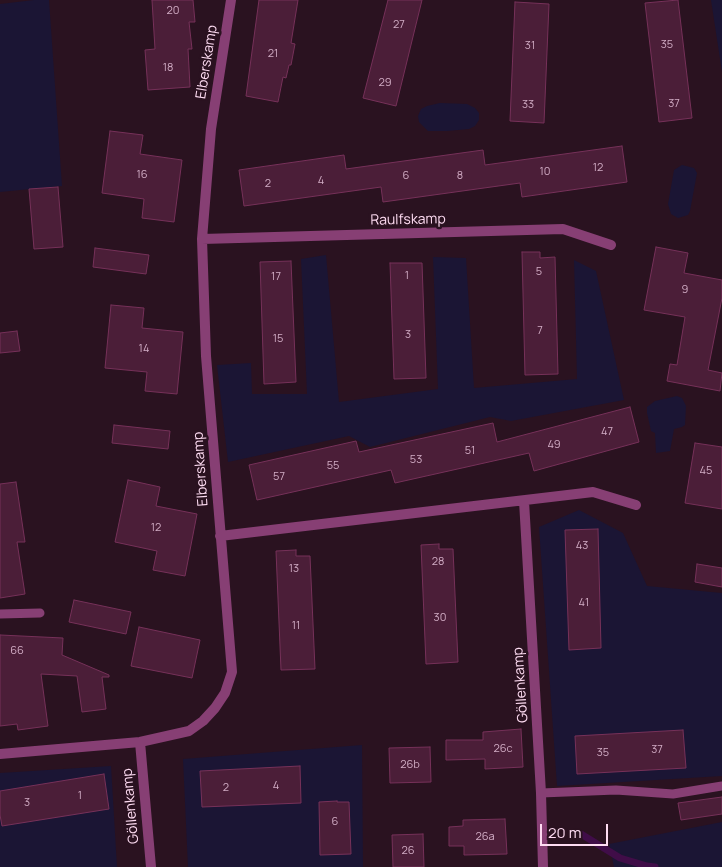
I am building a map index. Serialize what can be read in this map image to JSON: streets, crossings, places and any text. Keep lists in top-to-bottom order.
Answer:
{
  "streets": {
    "street": ["Elberskamp", "Raulfskamp", "Göllenkamp"]
  },
  "crossings": [
    ["Elberskamp", "Raulfskamp"],
    ["Elberskamp", "Göllenkamp"]
  ],
  "house_numbers": [
    "20",
    "27",
    "35",
    "31",
    "21",
    "18",
    "29",
    "37",
    "33",
    "12",
    "10",
    "16",
    "6",
    "8",
    "4",
    "2",
    "5",
    "1",
    "17",
    "9",
    "7",
    "3",
    "15",
    "14",
    "47",
    "49",
    "51",
    "53",
    "55",
    "45",
    "57",
    "12",
    "43",
    "28",
    "13",
    "41",
    "30",
    "11",
    "66",
    "26c",
    "37",
    "35",
    "26b",
    "4",
    "2",
    "1",
    "3",
    "6",
    "26a",
    "26"
  ],
  "scale_bar": "20 m"
}
